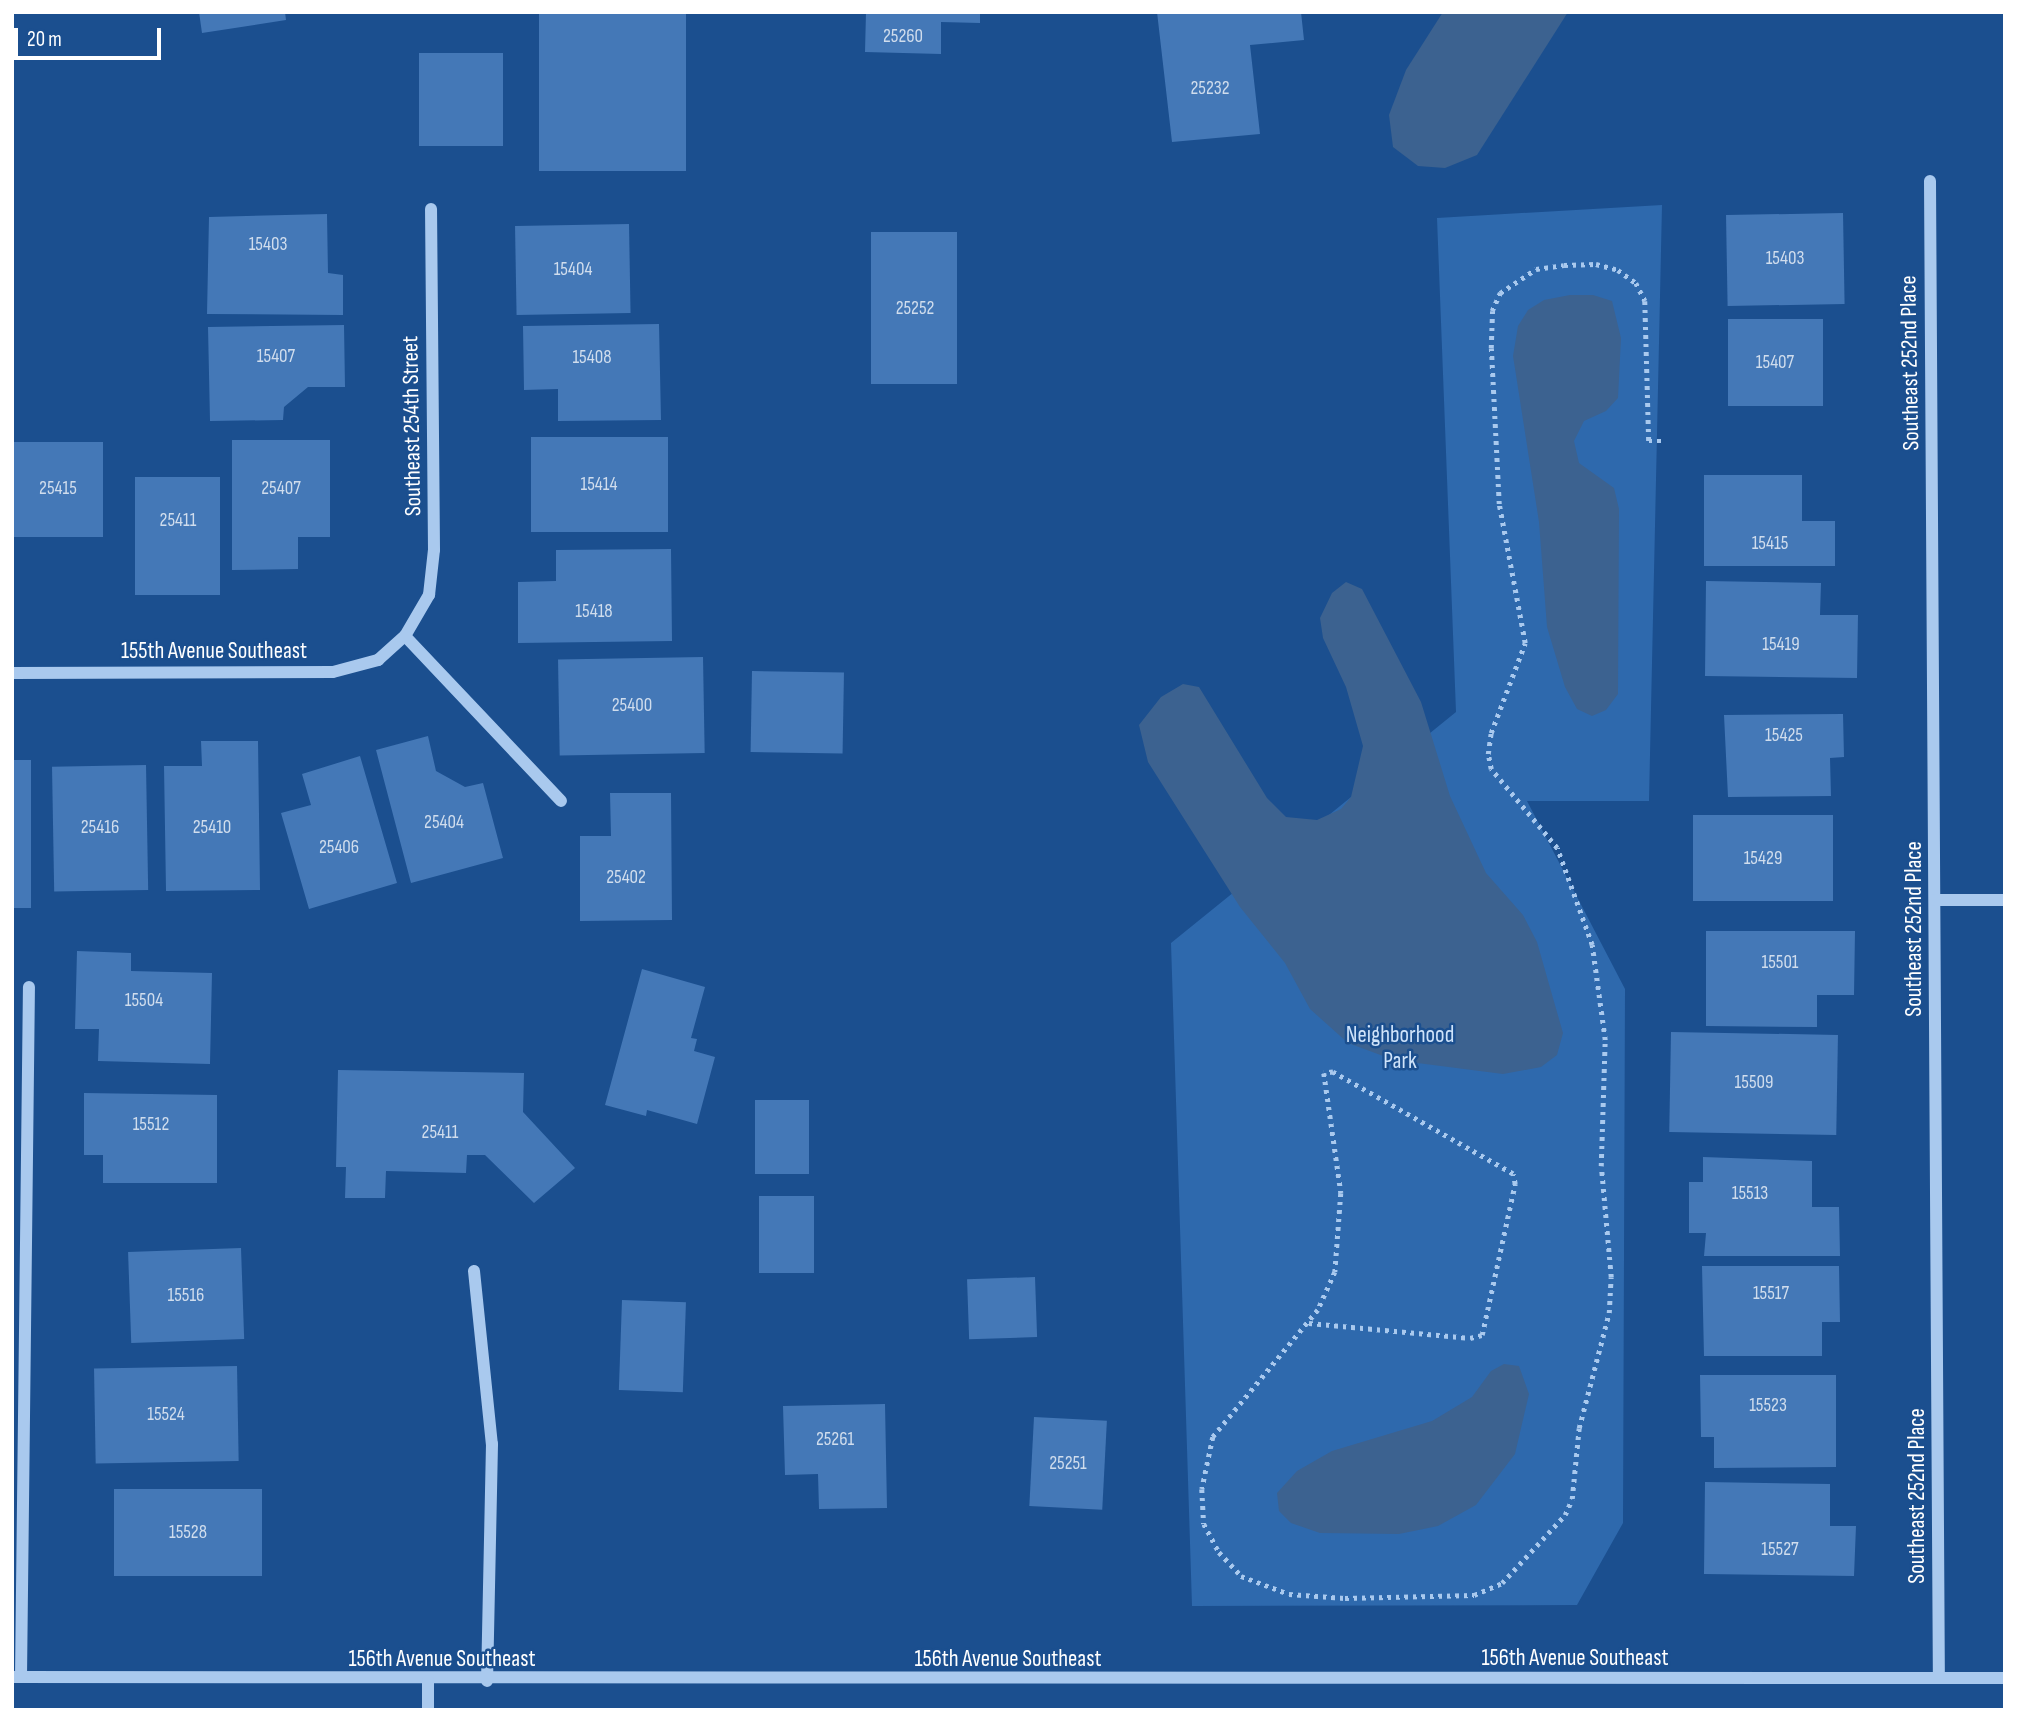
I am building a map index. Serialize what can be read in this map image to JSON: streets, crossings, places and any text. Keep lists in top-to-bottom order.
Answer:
{
  "streets": {
    "street": [
      "Southeast 252nd Place",
      "Southeast 254th Street",
      "155th Avenue Southeast",
      "156th Avenue Southeast"
    ]
  },
  "crossings": [
    ["Southeast 252nd Place", "156th Avenue Southeast"],
    ["Southeast 254th Street", "155th Avenue Southeast"]
  ],
  "parks": ["Neighborhood Park"],
  "house_numbers": [
    "25260",
    "25232",
    "15403",
    "15403",
    "15404",
    "25252",
    "15407",
    "15408",
    "15407",
    "15414",
    "25415",
    "25407",
    "25411",
    "15415",
    "15418",
    "15419",
    "25400",
    "15425",
    "25404",
    "25416",
    "25410",
    "25406",
    "15429",
    "25402",
    "15501",
    "15504",
    "15509",
    "15512",
    "25411",
    "15513",
    "15517",
    "15516",
    "15523",
    "15524",
    "25261",
    "25251",
    "15528",
    "15527"
  ],
  "scale_bar": "20 m"
}
